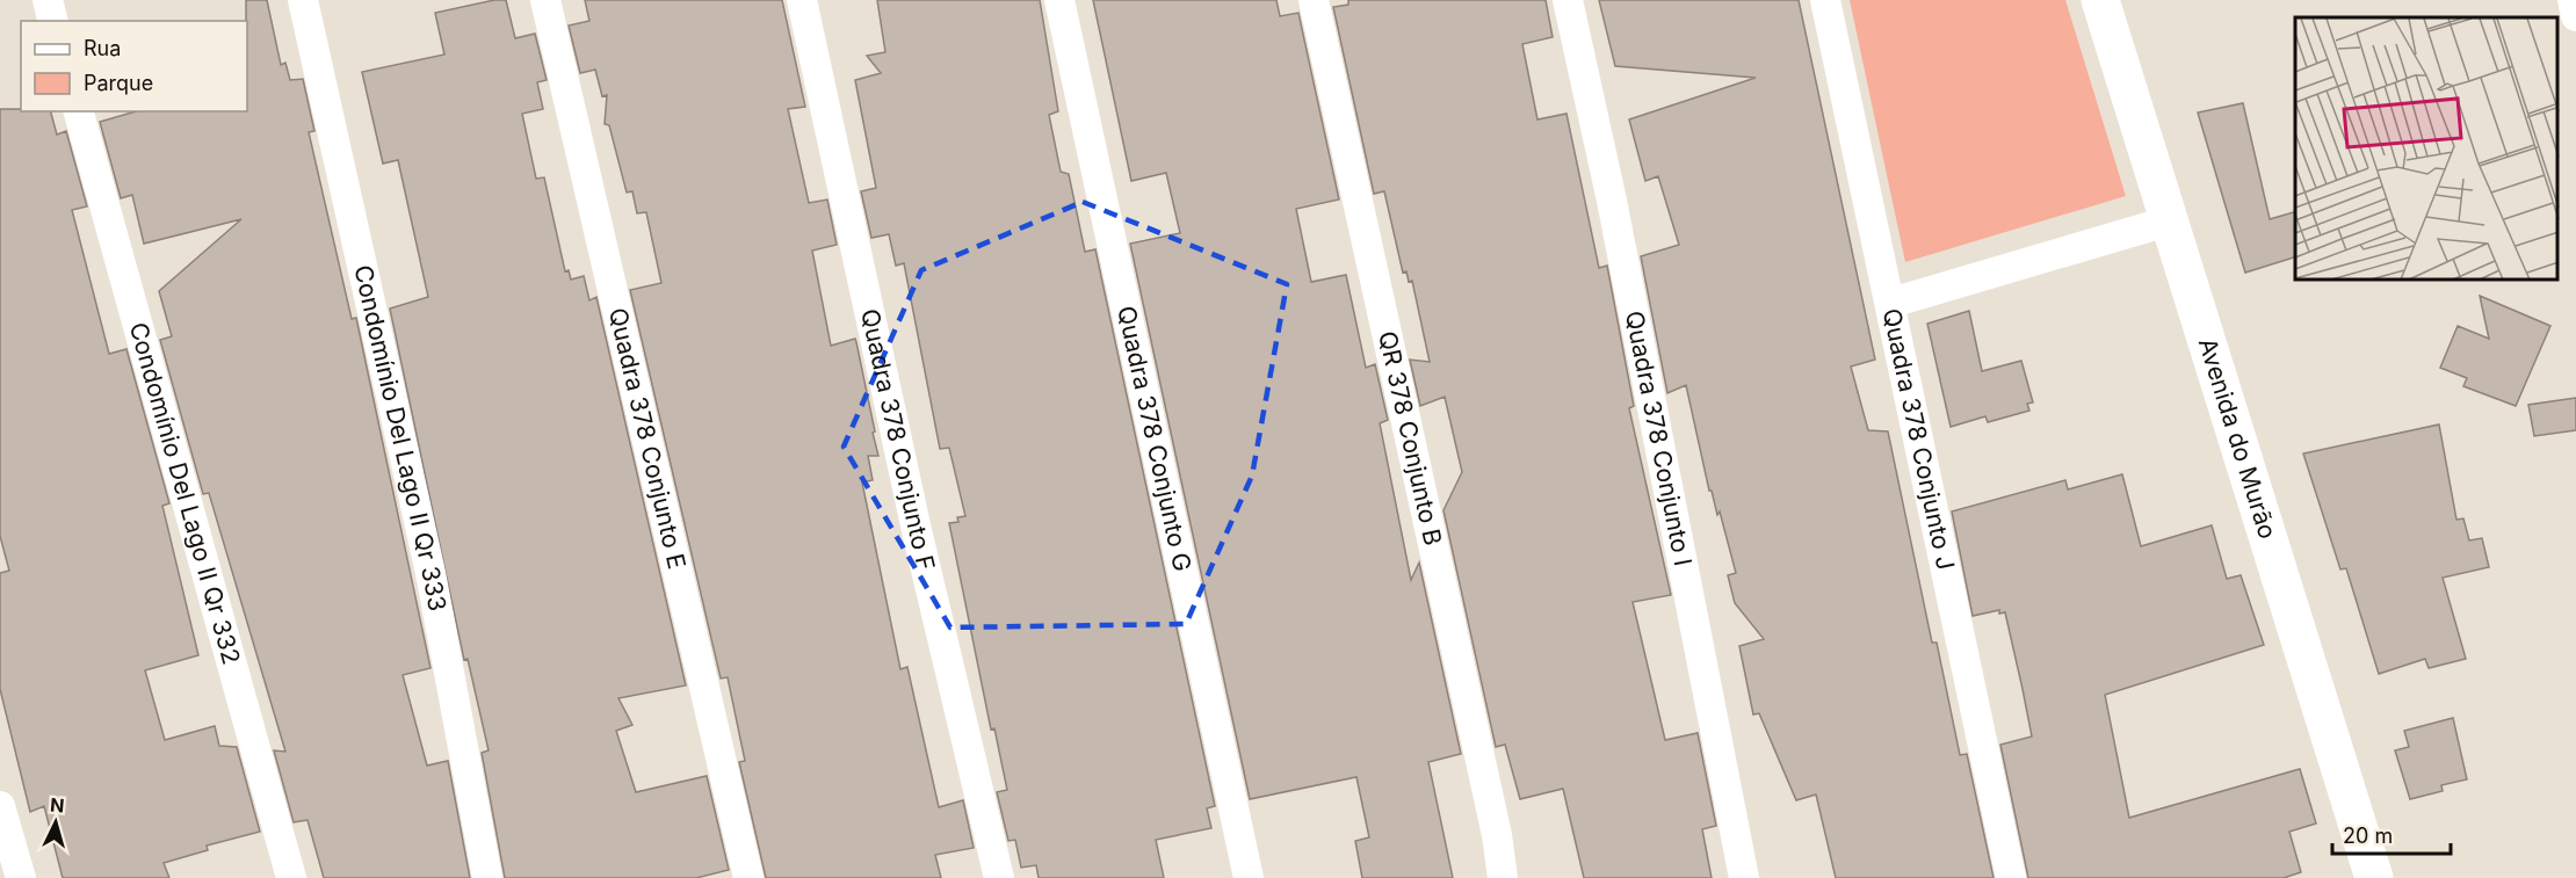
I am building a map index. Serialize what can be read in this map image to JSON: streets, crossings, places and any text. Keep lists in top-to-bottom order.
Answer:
{
  "streets": {
    "street": [
      "Condomínio Del Lago II Qr 333",
      "Quadra 378 Conjunto E",
      "Quadra 378 Conjunto G",
      "QR 378 Conjunto B",
      "Quadra 378 Conjunto I",
      "Quadra 378 Conjunto J",
      "Avenida do Murão",
      "Quadra 378 Conjunto F",
      "Condomínio Del Lago II Qr 332"
    ]
  },
  "legend": ["Rua", "Parque"],
  "scale_bar": "20 m",
  "north": "top"
}
